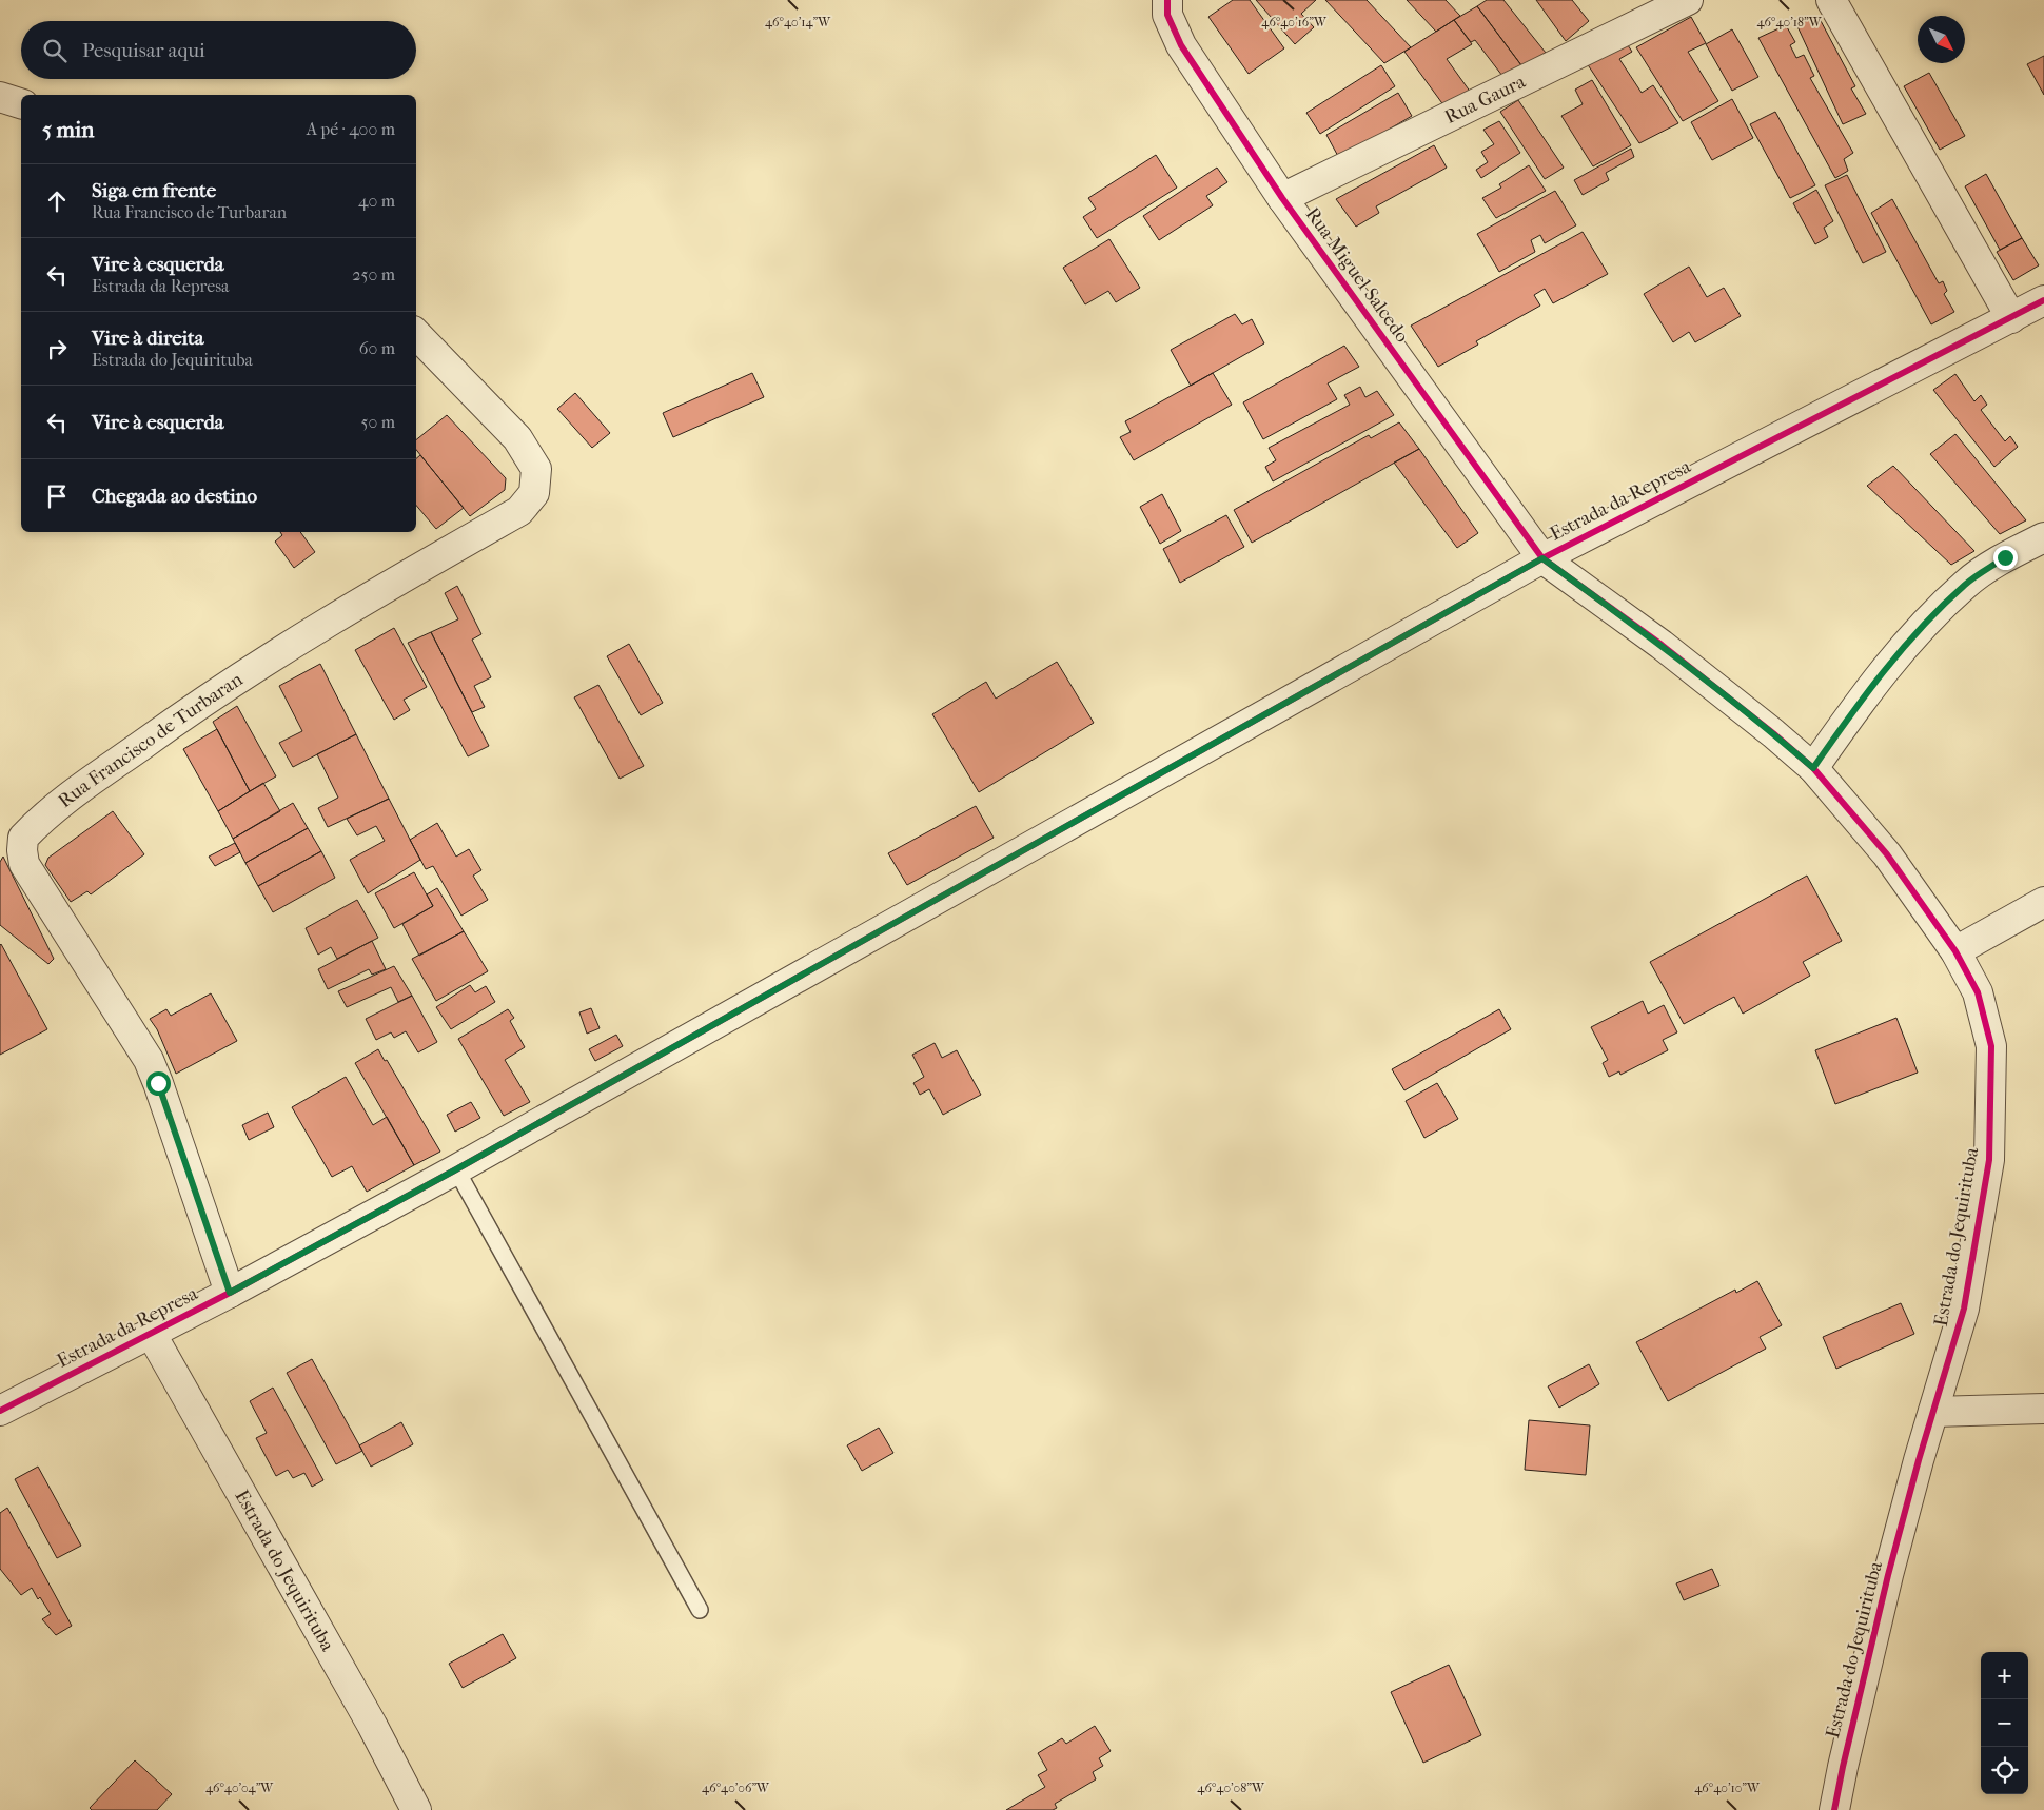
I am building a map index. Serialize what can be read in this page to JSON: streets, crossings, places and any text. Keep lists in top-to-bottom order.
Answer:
{
  "streets": {
    "street": [
      "Rua Gaura",
      "Rua Miguel Salcedo",
      "Estrada da Represa",
      "Rua Francisco de Turbaran",
      "Estrada do Jequirituba"
    ]
  },
  "crossings": [
    ["Rua Gaura", "Rua Miguel Salcedo"],
    ["Rua Miguel Salcedo", "Estrada da Represa"],
    ["Rua Miguel Salcedo", "Estrada do Jequirituba"],
    ["Estrada da Represa", "Rua Francisco de Turbaran"],
    ["Estrada da Represa", "Estrada do Jequirituba"]
  ],
  "north": "bottom right",
  "page": {
    "search": "Pesquisar aqui",
    "heading": ["5 min", "A pé · 400 m"],
    "list": [
      ["Siga em frente", "Rua Francisco de Turbaran", "40 m"],
      ["Vire à esquerda", "Estrada da Represa", "250 m"],
      ["Vire à direita", "Estrada do Jequirituba", "60 m"],
      ["Vire à esquerda", "50 m"],
      "Chegada ao destino"
    ],
    "map_buttons": ["+", "−"]
  },
  "coordinates": [
    "46°40'14\"W",
    "46°40'16\"W",
    "46°40'18\"W",
    "46°40'04\"W",
    "46°40'06\"W",
    "46°40'08\"W",
    "46°40'10\"W"
  ]
}
